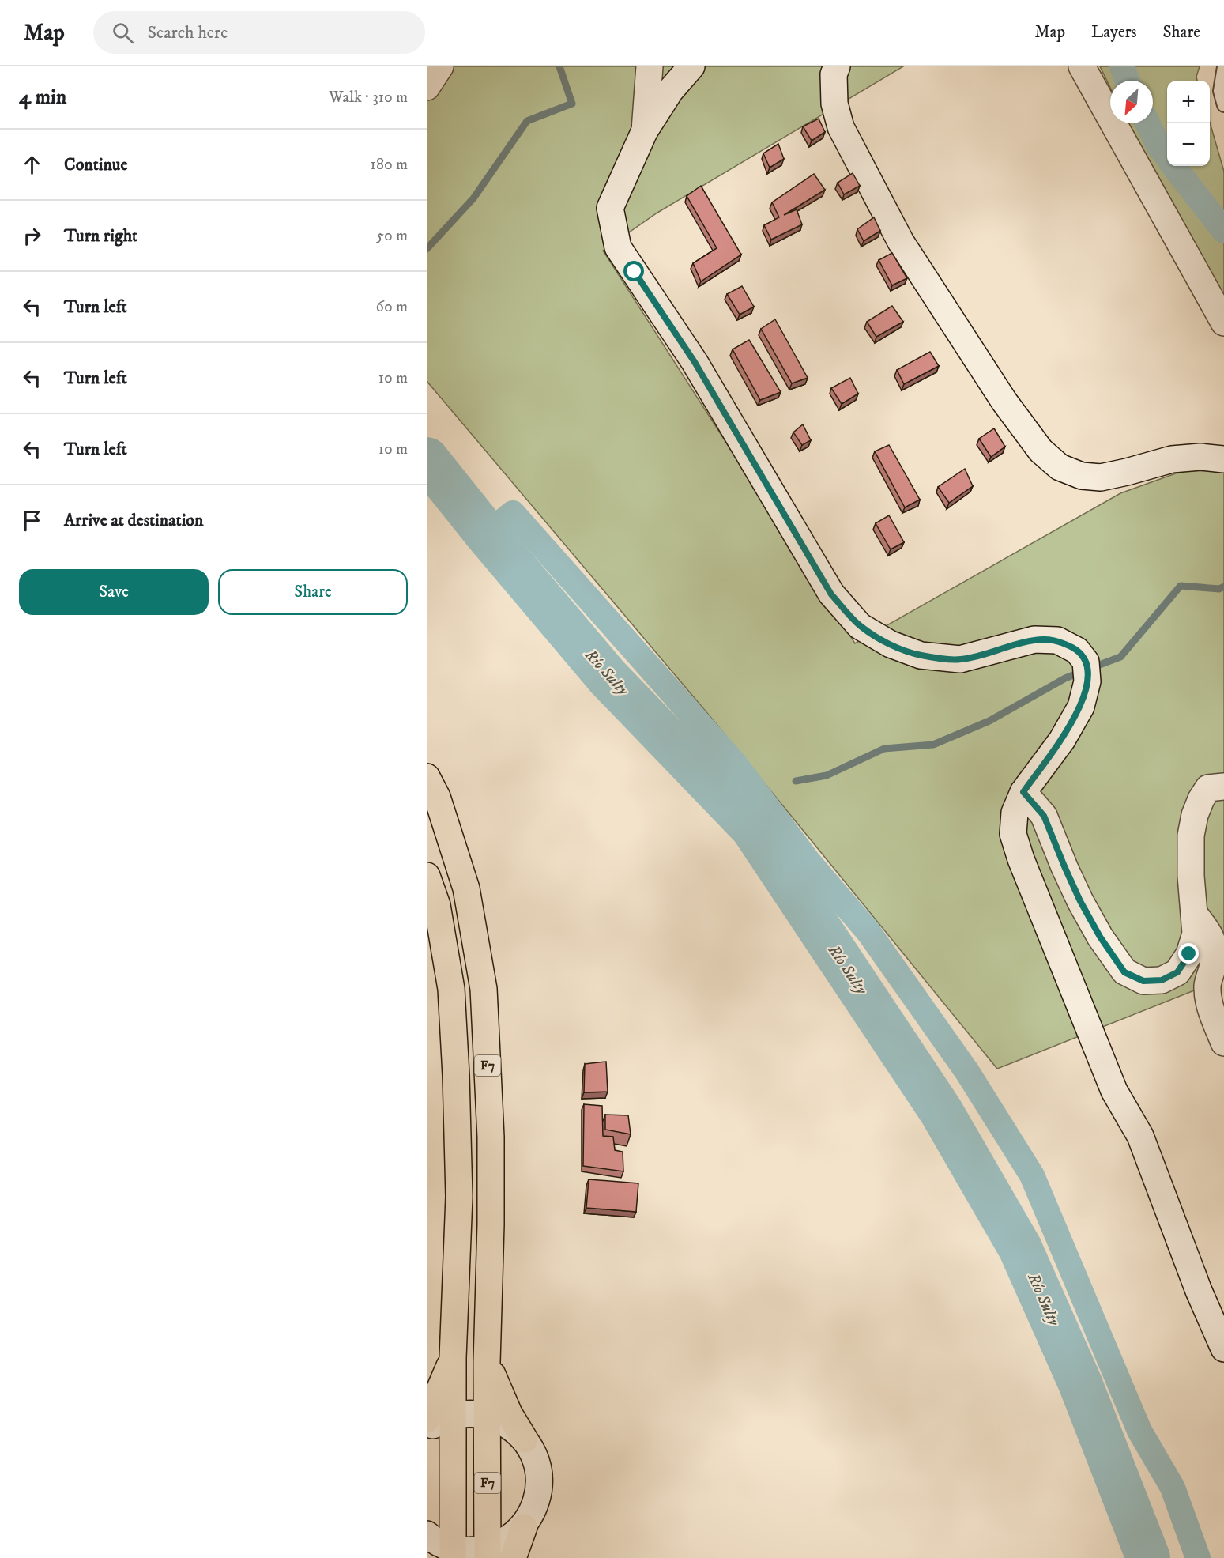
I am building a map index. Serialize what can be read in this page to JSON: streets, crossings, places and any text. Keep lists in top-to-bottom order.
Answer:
{
  "streets": {
    "highway": ["F7"]
  },
  "water": ["Río Sulty"],
  "north": "bottom left",
  "page": {
    "header": "Map",
    "search": "Search here",
    "nav": ["Map", "Layers", "Share"],
    "heading": ["4 min", "Walk · 310 m"],
    "map_buttons": ["+", "−"],
    "list": [
      ["Continue", "180 m"],
      ["Turn right", "50 m"],
      ["Turn left", "60 m"],
      ["Turn left", "10 m"],
      ["Turn left", "10 m"],
      "Arrive at destination"
    ],
    "buttons": ["Save", "Share"]
  }
}
